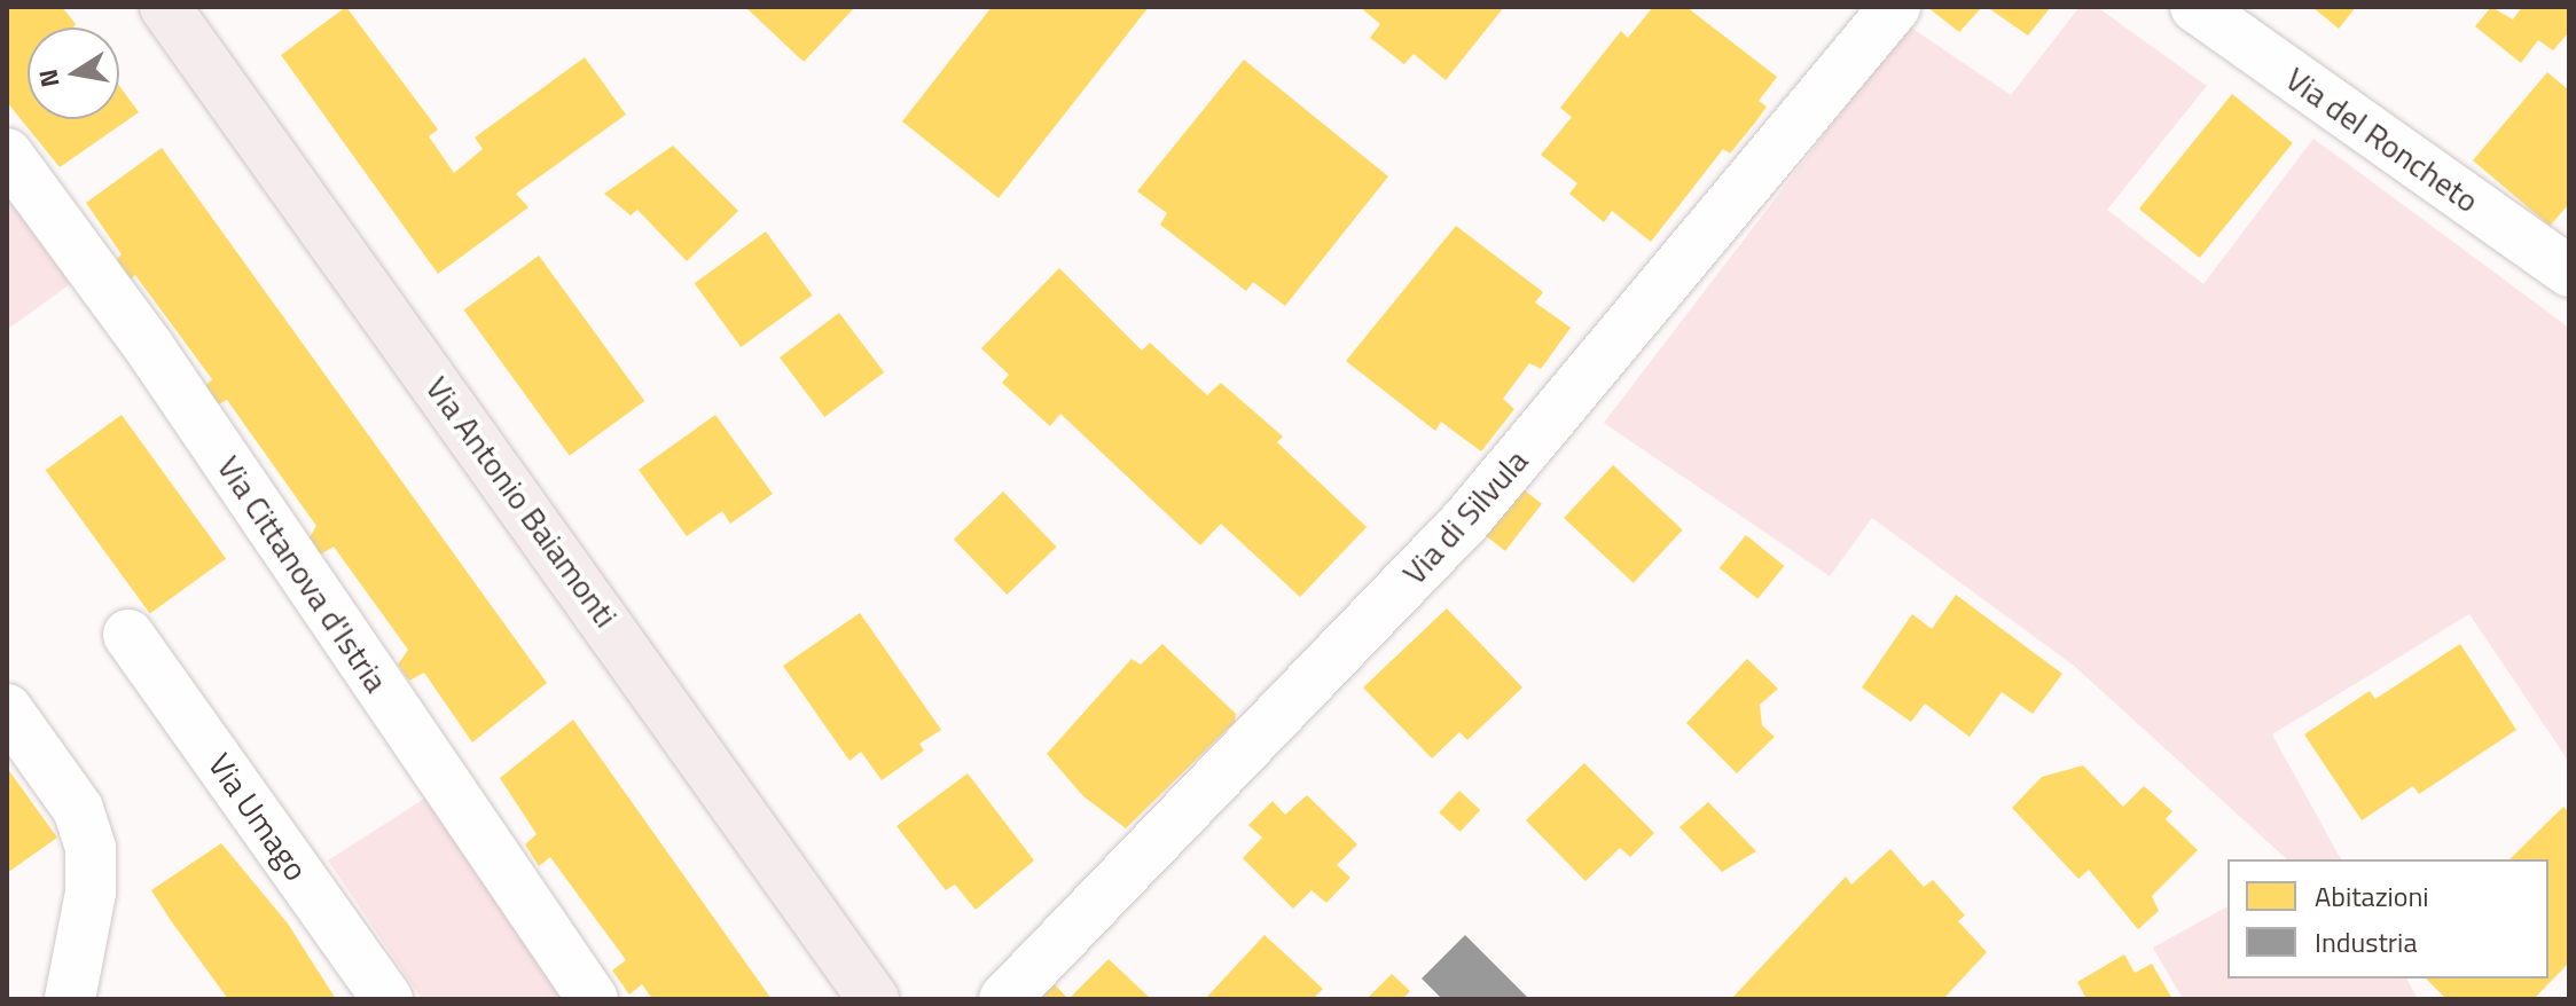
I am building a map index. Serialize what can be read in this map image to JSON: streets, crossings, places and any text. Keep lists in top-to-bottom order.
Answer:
{
  "streets": {
    "main road": ["Via Antonio Baiamonti"],
    "street": [
      "Via del Roncheto",
      "Via di Silvula",
      "Via Cittanova d'Istria",
      "Via Umago"
    ]
  },
  "legend": ["Abitazioni", "Industria"],
  "north": "left"
}
